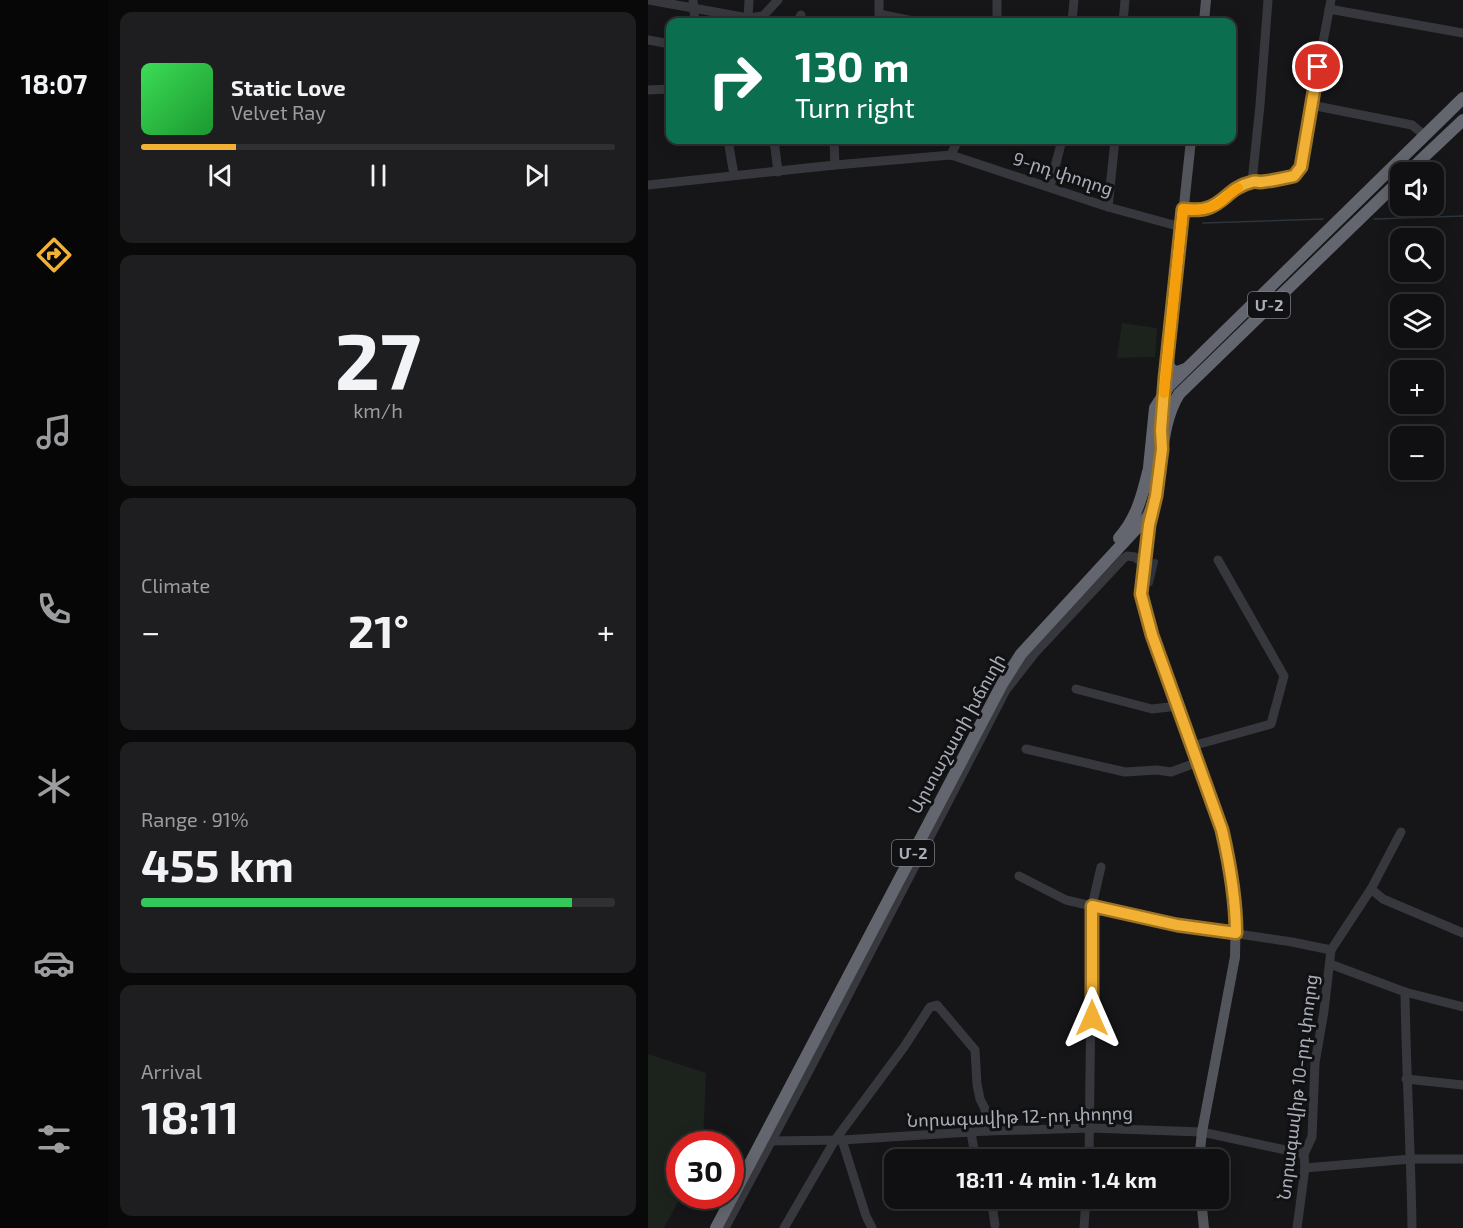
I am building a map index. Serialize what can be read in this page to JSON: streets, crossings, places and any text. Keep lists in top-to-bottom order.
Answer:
{
  "streets": {
    "highway": ["Մ-2", "Արտաշատի խճուղի"],
    "street": ["9-րդ փողոց", "Նորագավիթ 10-րդ փողոց", "Նորագավիթ 12-րդ փողոց"]
  },
  "crossings": [
    ["Մ-2", "Արտաշատի խճուղի"],
    ["Արտաշատի խճուղի", "Նորագավիթ 12-րդ փողոց"],
    ["Նորագավիթ 10-րդ փողոց", "Նորագավիթ 12-րդ փողոց"]
  ],
  "page": {
    "tabs": "18:07",
    "turn": ["130 m", "Turn right"],
    "song": ["Static Love", "Velvet Ray"],
    "map_buttons": ["+", "−"],
    "tile": [
      ["27", "km/h"],
      "Climate",
      ["Range · 91%", "455 km"],
      ["Arrival", "18:11"]
    ],
    "heat": ["−", "21°", "+"],
    "limit": "30",
    "trip": "18:11 · 4 min · 1.4 km"
  }
}
